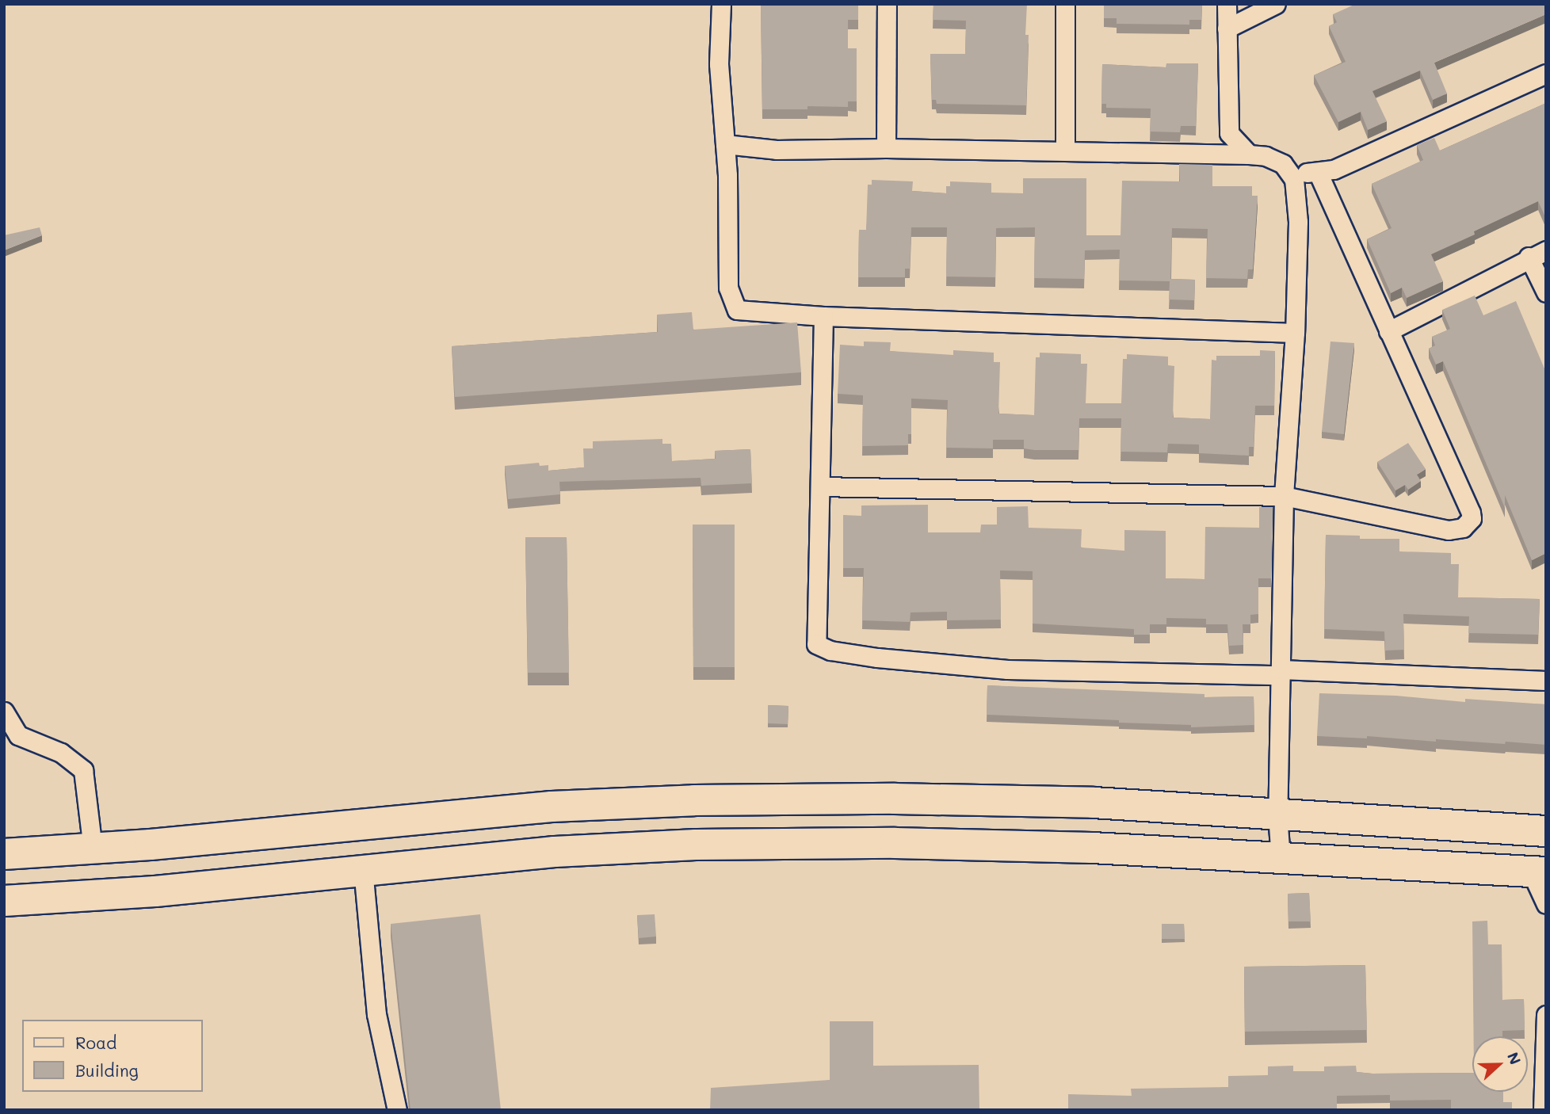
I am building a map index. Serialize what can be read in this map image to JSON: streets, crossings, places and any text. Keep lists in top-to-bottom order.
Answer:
{
  "legend": ["Road", "Building"],
  "north": "right"
}
